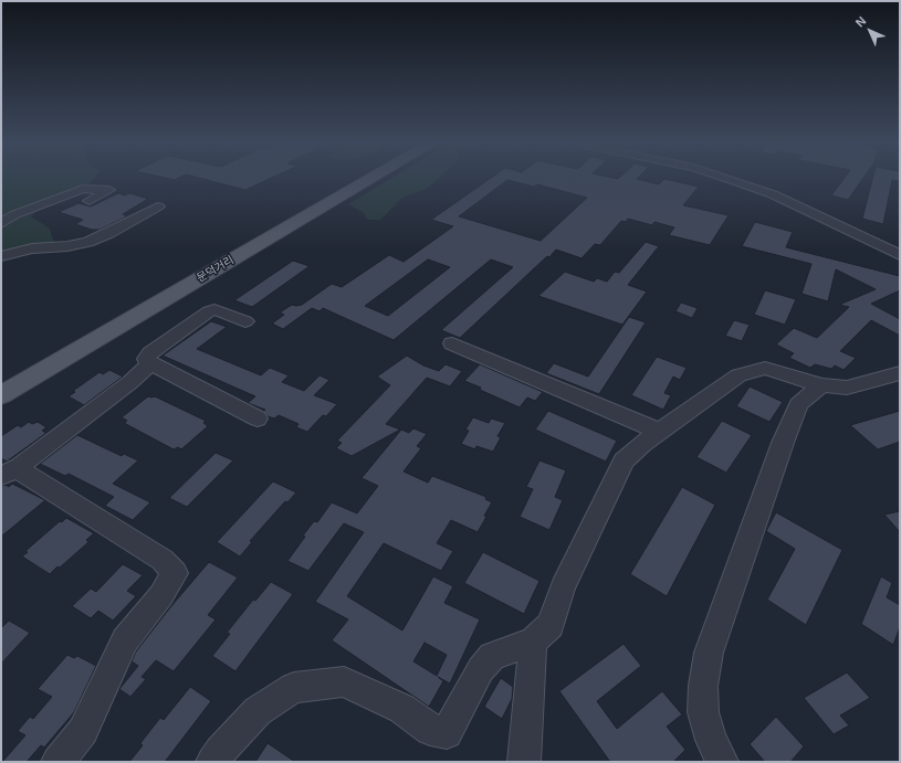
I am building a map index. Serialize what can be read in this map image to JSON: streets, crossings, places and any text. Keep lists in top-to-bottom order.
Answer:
{
  "streets": {
    "main road": ["문덕거리"]
  },
  "north": "top left"
}
